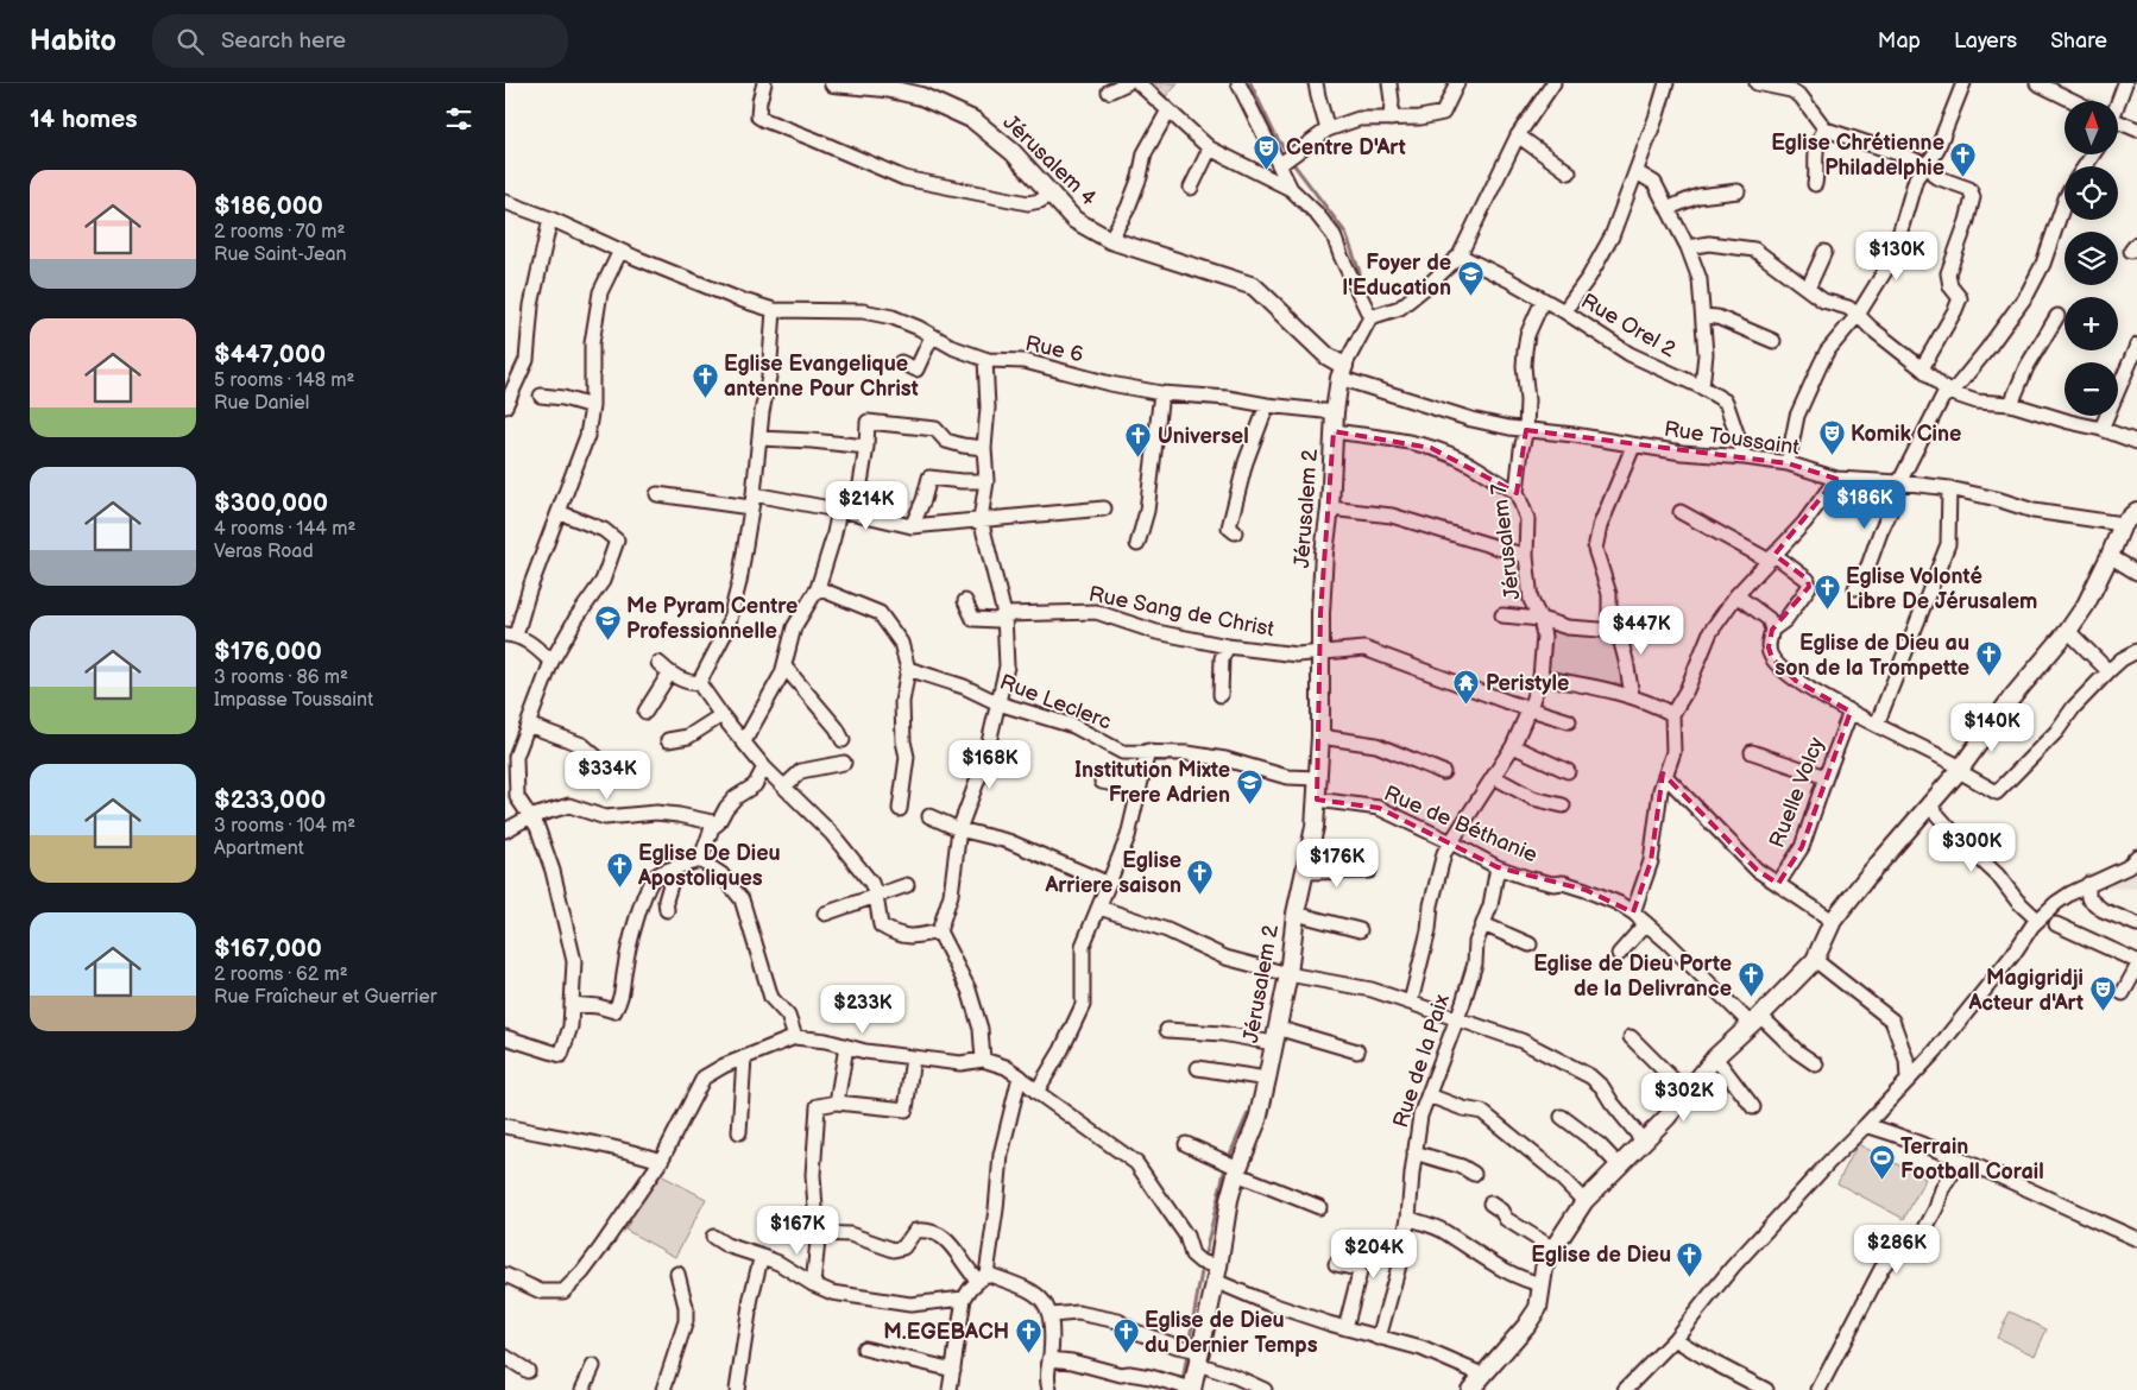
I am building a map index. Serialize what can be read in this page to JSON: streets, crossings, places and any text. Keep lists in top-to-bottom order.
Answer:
{
  "streets": {
    "street": [
      "Jérusalem 4",
      "Rue Orel 2",
      "Rue 6",
      "Rue Toussaint",
      "Jérusalem 2",
      "Jérusalem 7",
      "Rue Sang de Christ",
      "Rue Leclerc",
      "Ruelle Volcy",
      "Rue de Béthanie",
      "Rue de la Paix"
    ]
  },
  "crossings": [
    ["Jérusalem 4", "Rue Toussaint"],
    ["Jérusalem 4", "Jérusalem 2"],
    ["Rue Orel 2", "Rue Toussaint"],
    ["Rue Orel 2", "Jérusalem 7"],
    ["Rue 6", "Jérusalem 2"],
    ["Rue Toussaint", "Jérusalem 2"],
    ["Rue Toussaint", "Jérusalem 7"],
    ["Jérusalem 2", "Rue Sang de Christ"],
    ["Jérusalem 2", "Rue Leclerc"],
    ["Jérusalem 2", "Rue de Béthanie"],
    ["Jérusalem 7", "Rue Sang de Christ"],
    ["Jérusalem 7", "Rue de Béthanie"],
    ["Rue de Béthanie", "Rue de la Paix"]
  ],
  "places": {
    "theatre": ["Centre D'Art", "Komik Cine", "Magigridji Acteur d'Art"],
    "church": [
      "Eglise Chrétienne Philadelphie",
      "Eglise Evangelique antenne Pour Christ",
      "Universel",
      "Eglise Volonté Libre De Jérusalem",
      "Eglise de Dieu au son de la Trompette",
      "Eglise De Dieu Apostoliques",
      "Eglise Arriere saison",
      "Eglise de Dieu Porte de la Delivrance",
      "Eglise de Dieu",
      "M.EGEBACH",
      "Eglise de Dieu du Dernier Temps"
    ],
    "school or university": ["Foyer de l'Education", "Me Pyram Centre Professionnelle", "Institution Mixte Frere Adrien"],
    "temple": ["Peristyle"],
    "sports": ["Terrain Football Corail"]
  },
  "north": "top",
  "page": {
    "header": "Habito",
    "search": "Search here",
    "nav": ["Map", "Layers", "Share"],
    "heading": "14 homes",
    "map_buttons": ["+", "−"],
    "list": [
      {
        "name": "$186,000",
        "note": "2 rooms · 70 m² · Rue Saint-Jean"
      },
      {
        "name": "$447,000",
        "note": "5 rooms · 148 m² · Rue Daniel"
      },
      {
        "name": "$300,000",
        "note": "4 rooms · 144 m² · Veras Road"
      },
      {
        "name": "$176,000",
        "note": "3 rooms · 86 m² · Impasse Toussaint"
      },
      {
        "name": "$233,000",
        "note": "3 rooms · 104 m² · Apartment"
      },
      {
        "name": "$167,000",
        "note": "2 rooms · 62 m² · Rue Fraîcheur et Guerrier"
      }
    ],
    "price": [
      "$130K",
      "$186K",
      "$214K",
      "$447K",
      "$140K",
      "$168K",
      "$334K",
      "$300K",
      "$176K",
      "$233K",
      "$302K",
      "$167K",
      "$286K",
      "$204K"
    ]
  }
}
